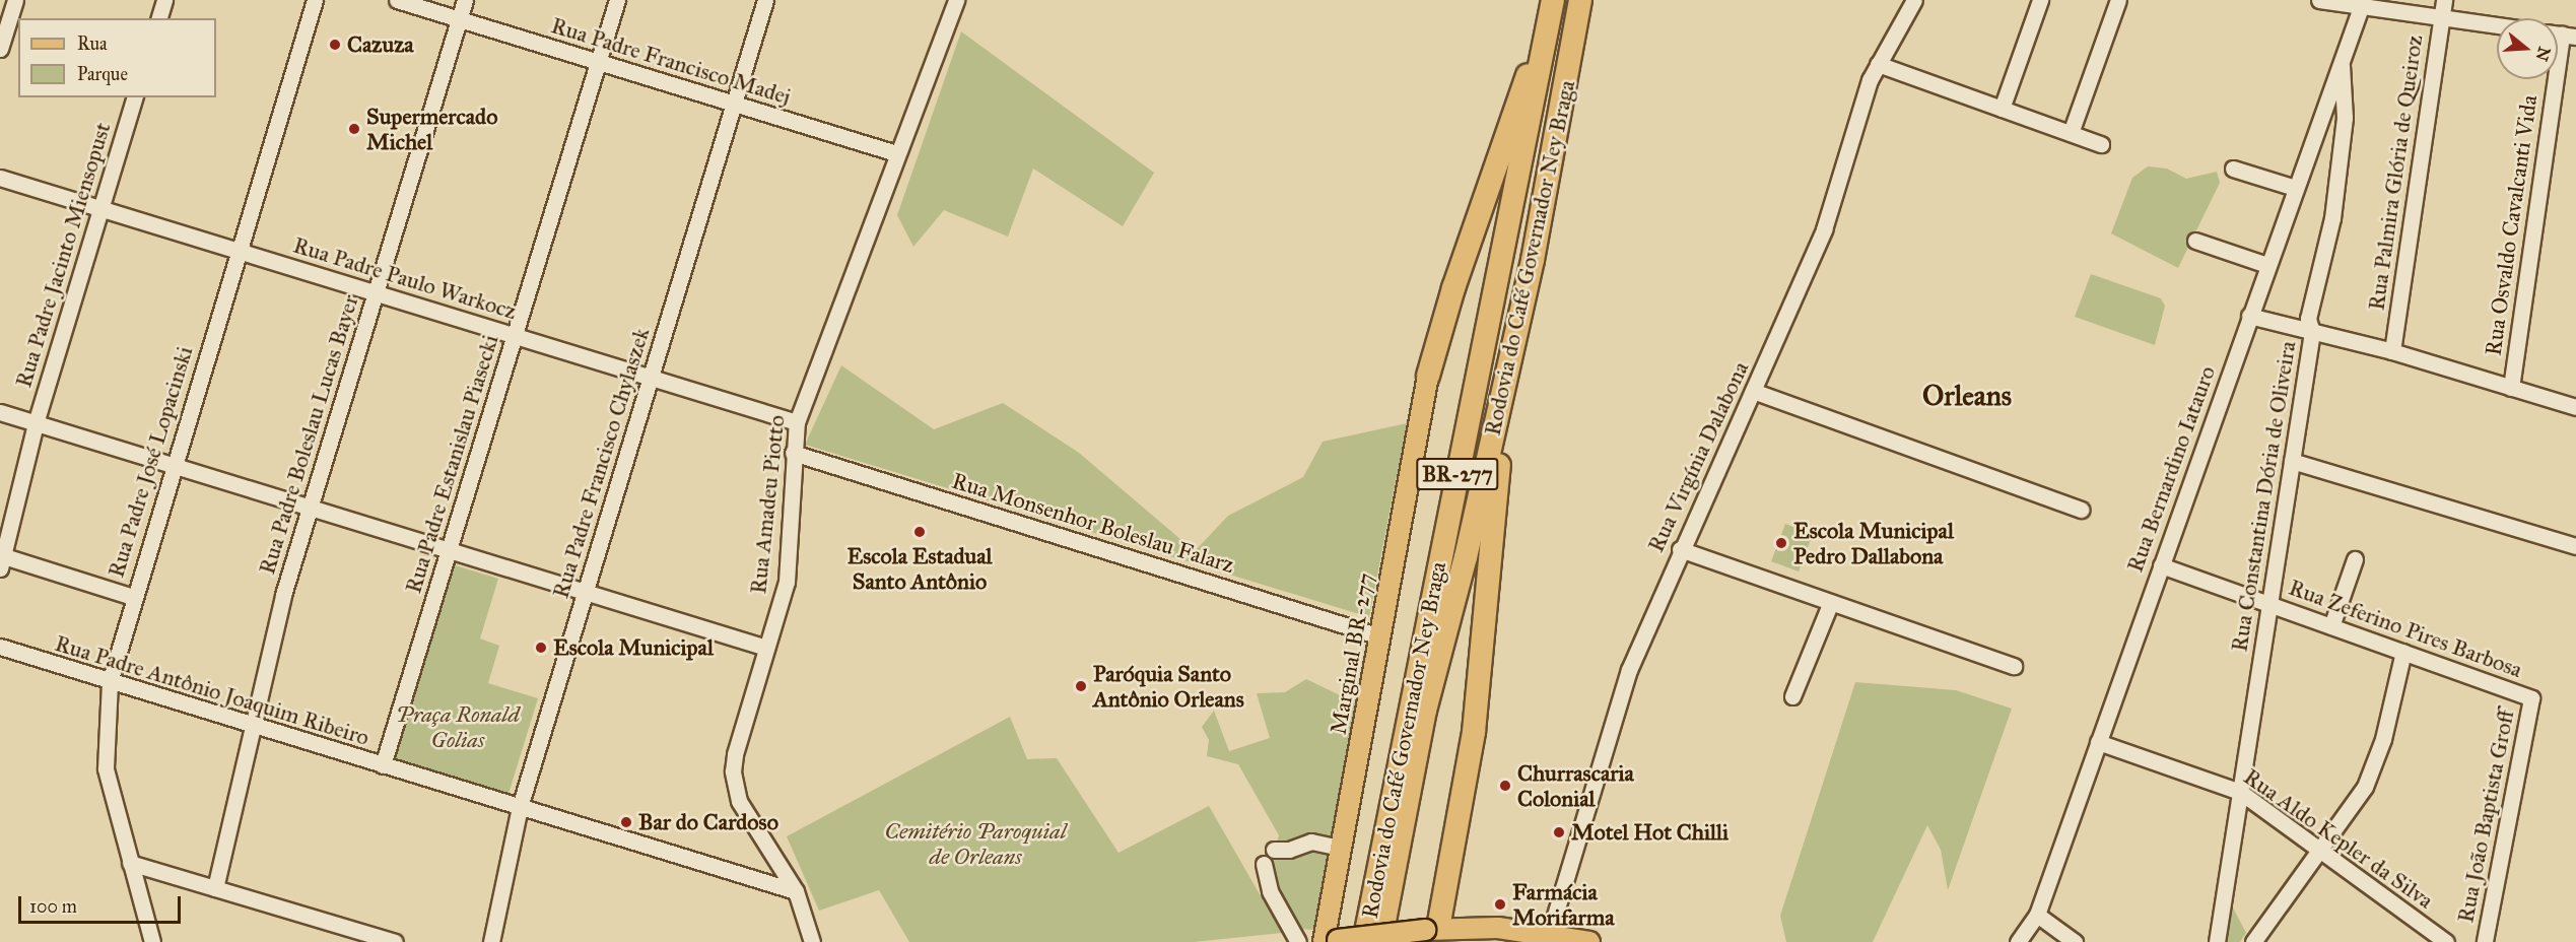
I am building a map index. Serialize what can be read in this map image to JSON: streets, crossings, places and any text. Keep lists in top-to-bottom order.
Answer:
{
  "streets": {
    "highway": ["Rodovia do Café Governador Ney Braga", "BR-277"],
    "main road": ["Marginal BR-277"],
    "street": [
      "Rua Padre Francisco Madej",
      "Rua Palmira Glória de Queiroz",
      "Rua Osvaldo Cavalcanti Vida",
      "Rua Padre Jacinto Miensopust",
      "Rua Padre Paulo Warkocz",
      "Rua Padre Boleslau Lucas Bayer",
      "Rua Virgínia Dalabona",
      "Rua Padre José Lopacinski",
      "Rua Padre Francisco Chylaszek",
      "Rua Padre Estanislau Piasecki",
      "Rua Bernardino Iatauro",
      "Rua Constantina Dória de Oliveira",
      "Rua Amadeu Piotto",
      "Rua Monsenhor Boleslau Falarz",
      "Rua Zeferino Pires Barbosa",
      "Rua Padre Antônio Joaquim Ribeiro",
      "Rua João Baptista Groff",
      "Rua Aldo Kepler da Silva"
    ]
  },
  "crossings": [
    ["Rua Padre Francisco Madej", "Rua Padre Boleslau Lucas Bayer"],
    ["Rua Padre Francisco Madej", "Rua Padre Francisco Chylaszek"],
    ["Rua Padre Francisco Madej", "Rua Padre Estanislau Piasecki"],
    ["Rua Padre Francisco Madej", "Rua Amadeu Piotto"],
    ["Rua Padre Jacinto Miensopust", "Rua Padre Paulo Warkocz"],
    ["Rua Padre Paulo Warkocz", "Rua Padre Boleslau Lucas Bayer"],
    ["Rua Padre Paulo Warkocz", "Rua Padre José Lopacinski"],
    ["Rua Padre Paulo Warkocz", "Rua Padre Francisco Chylaszek"],
    ["Rua Padre Paulo Warkocz", "Rua Padre Estanislau Piasecki"],
    ["Rua Padre Paulo Warkocz", "Rua Amadeu Piotto"],
    ["Rua Padre Boleslau Lucas Bayer", "Rua Padre Antônio Joaquim Ribeiro"],
    ["Rua Padre José Lopacinski", "Rua Padre Antônio Joaquim Ribeiro"],
    ["Rua Padre Francisco Chylaszek", "Rua Padre Antônio Joaquim Ribeiro"],
    ["Rua Padre Estanislau Piasecki", "Rua Padre Antônio Joaquim Ribeiro"],
    ["Rua Bernardino Iatauro", "Rua Constantina Dória de Oliveira"],
    ["Rua Bernardino Iatauro", "Rua Zeferino Pires Barbosa"],
    ["Rua Bernardino Iatauro", "Rua Aldo Kepler da Silva"],
    ["Rua Constantina Dória de Oliveira", "Rua Zeferino Pires Barbosa"],
    ["Rua Constantina Dória de Oliveira", "Rua Aldo Kepler da Silva"],
    ["Rua Amadeu Piotto", "Rua Monsenhor Boleslau Falarz"],
    ["Rua Amadeu Piotto", "Rua Padre Antônio Joaquim Ribeiro"],
    ["Rua Monsenhor Boleslau Falarz", "Marginal BR-277"],
    ["Rua Zeferino Pires Barbosa", "Rua João Baptista Groff"]
  ],
  "districts": ["Orleans"],
  "parks": ["Praça Ronald Golias", "Cemitério Paroquial de Orleans"],
  "places": [
    "Cazuza",
    "Supermercado Michel",
    "Escola Estadual Santo Antônio",
    "Escola Municipal Pedro Dallabona",
    "Escola Municipal",
    "Paróquia Santo Antônio Orleans",
    "Churrascaria Colonial",
    "Bar do Cardoso",
    "Motel Hot Chilli",
    "Farmácia Morifarma"
  ],
  "legend": ["Rua", "Parque"],
  "scale_bar": "100 m",
  "north": "right"
}
